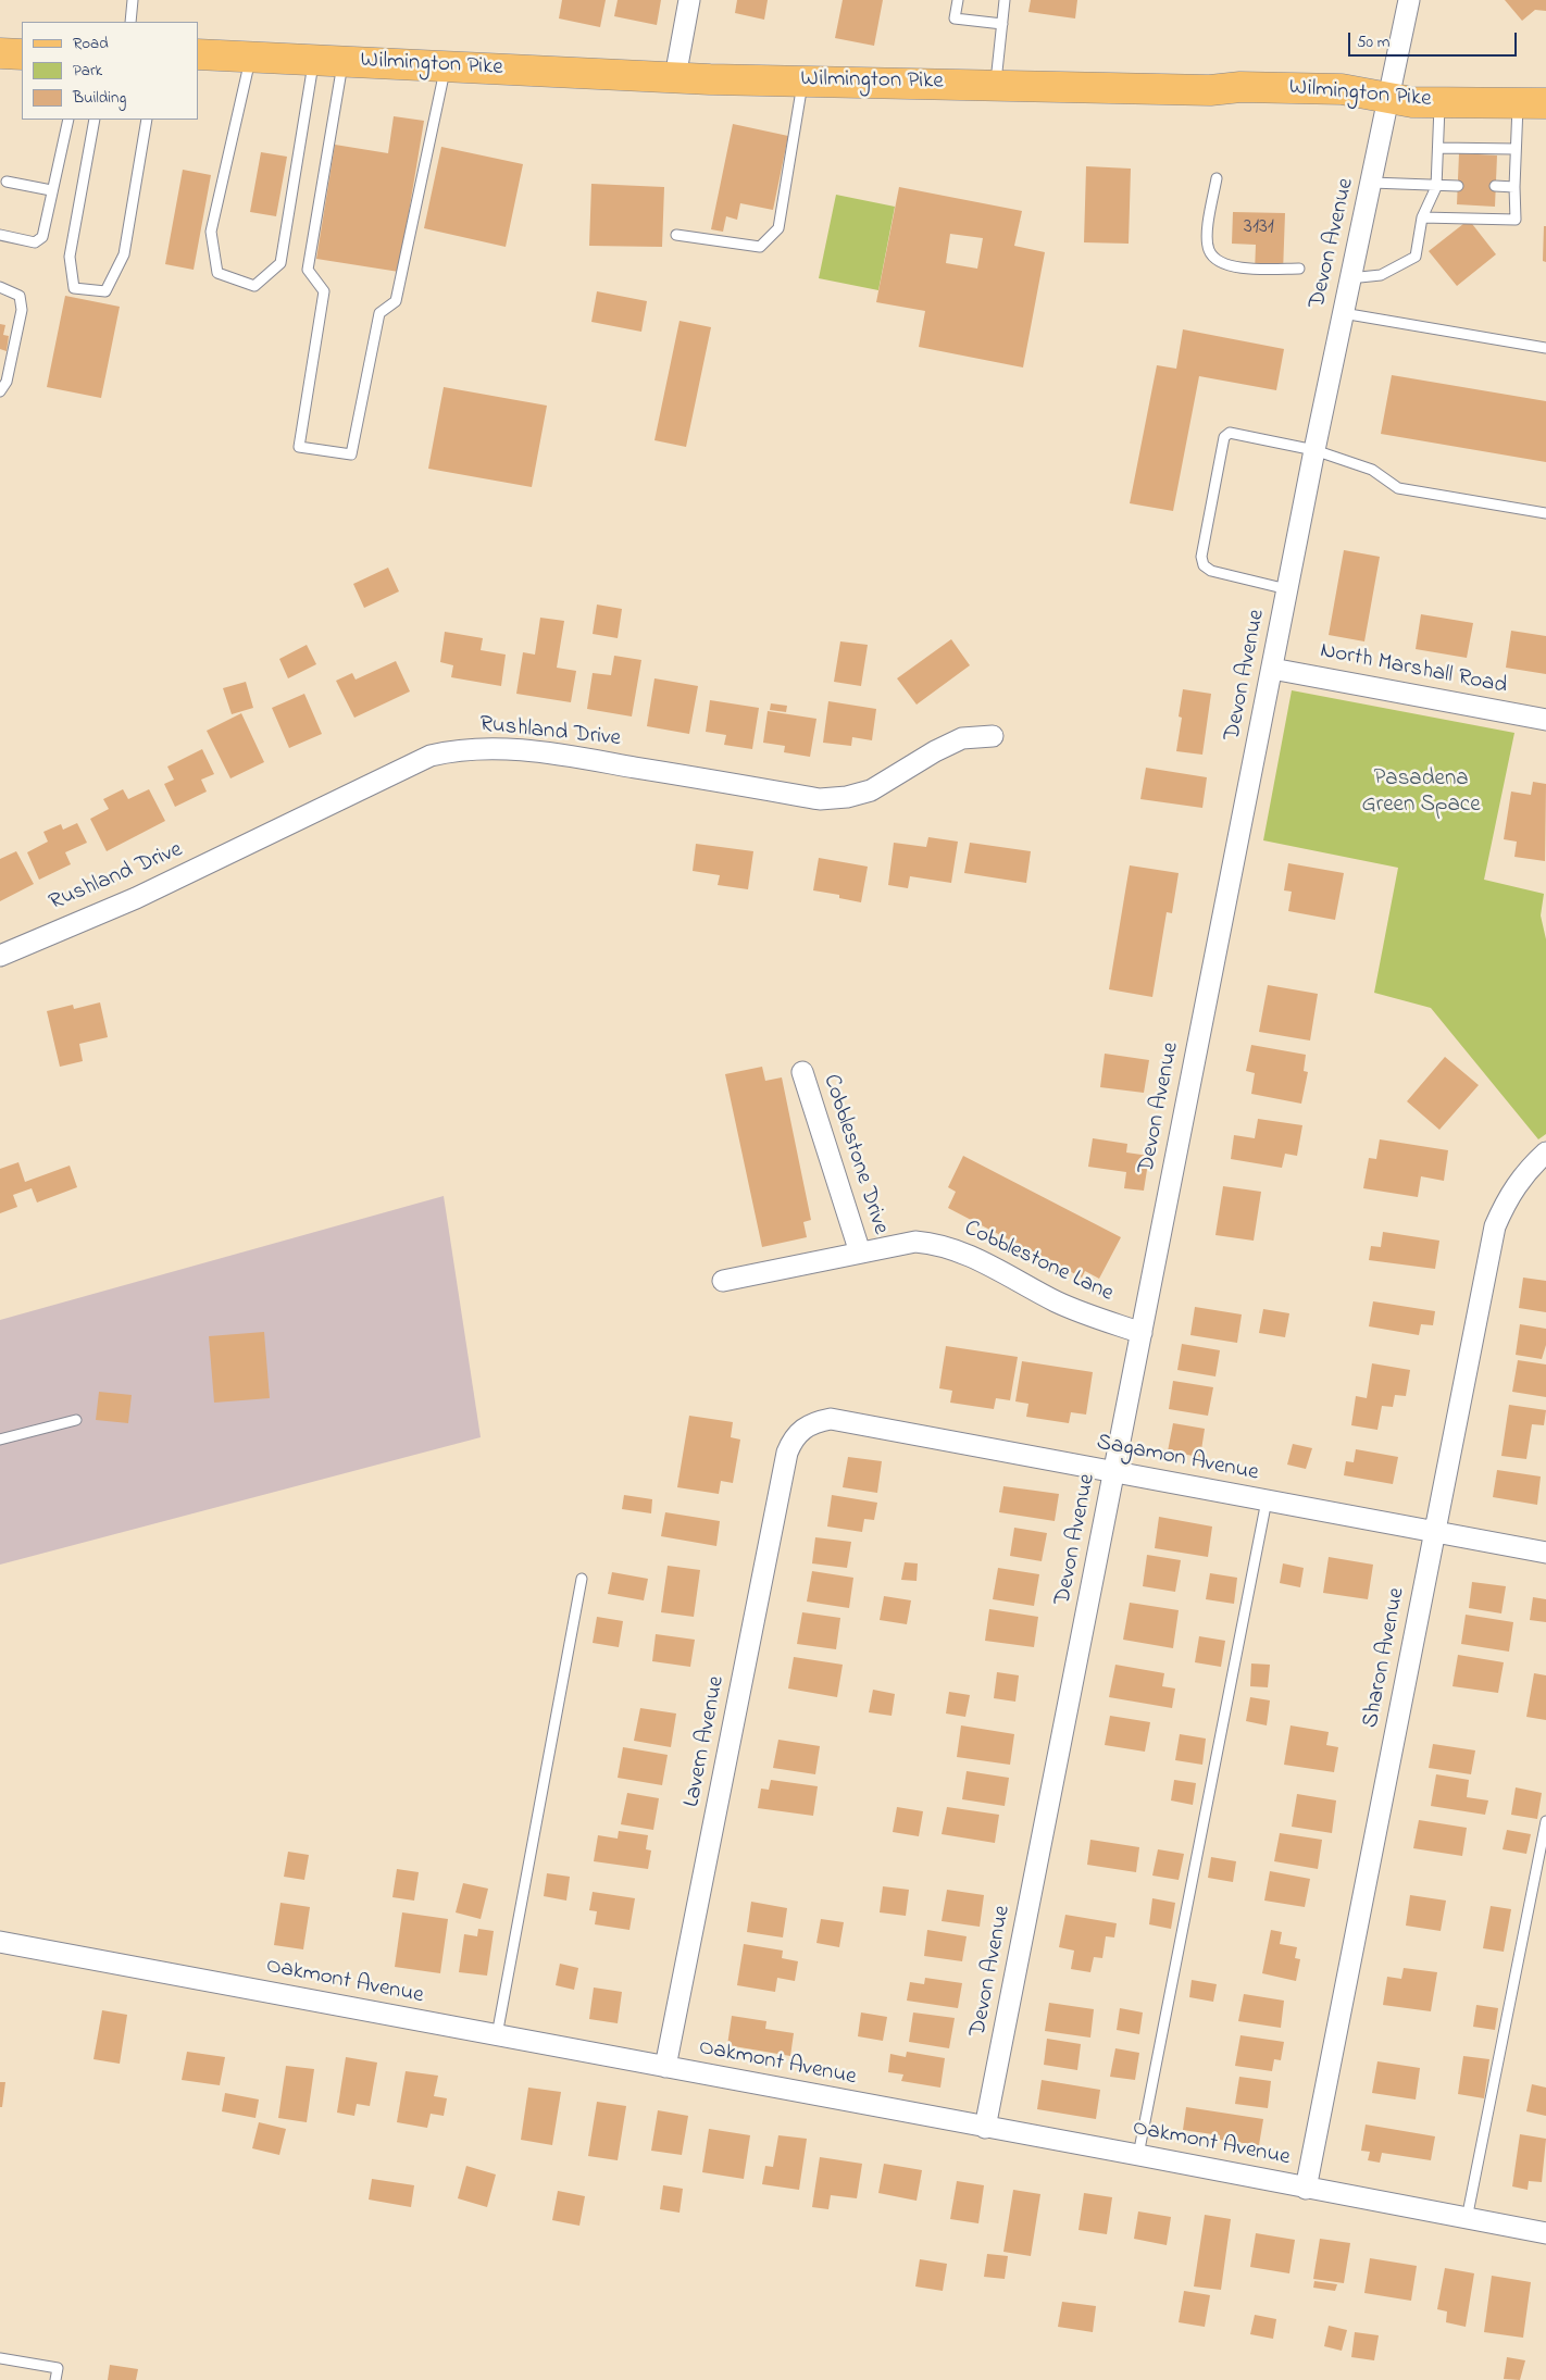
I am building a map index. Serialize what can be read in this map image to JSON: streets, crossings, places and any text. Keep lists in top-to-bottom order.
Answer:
{
  "streets": {
    "main road": ["Wilmington Pike"],
    "street": [
      "Devon Avenue",
      "North Marshall Road",
      "Rushland Drive",
      "Cobblestone Drive",
      "Cobblestone Lane",
      "Sagamon Avenue",
      "Sharon Avenue",
      "Lavern Avenue",
      "Oakmont Avenue"
    ]
  },
  "crossings": [
    ["Wilmington Pike", "Devon Avenue"],
    ["Devon Avenue", "North Marshall Road"],
    ["Devon Avenue", "Cobblestone Lane"],
    ["Devon Avenue", "Sagamon Avenue"],
    ["Devon Avenue", "Oakmont Avenue"],
    ["Cobblestone Drive", "Cobblestone Lane"],
    ["Sagamon Avenue", "Sharon Avenue"],
    ["Sagamon Avenue", "Lavern Avenue"],
    ["Sharon Avenue", "Oakmont Avenue"],
    ["Lavern Avenue", "Oakmont Avenue"]
  ],
  "parks": ["Pasadena Green Space"],
  "house_numbers": ["3131"],
  "legend": ["Road", "Park", "Building"],
  "scale_bar": "50 m"
}
